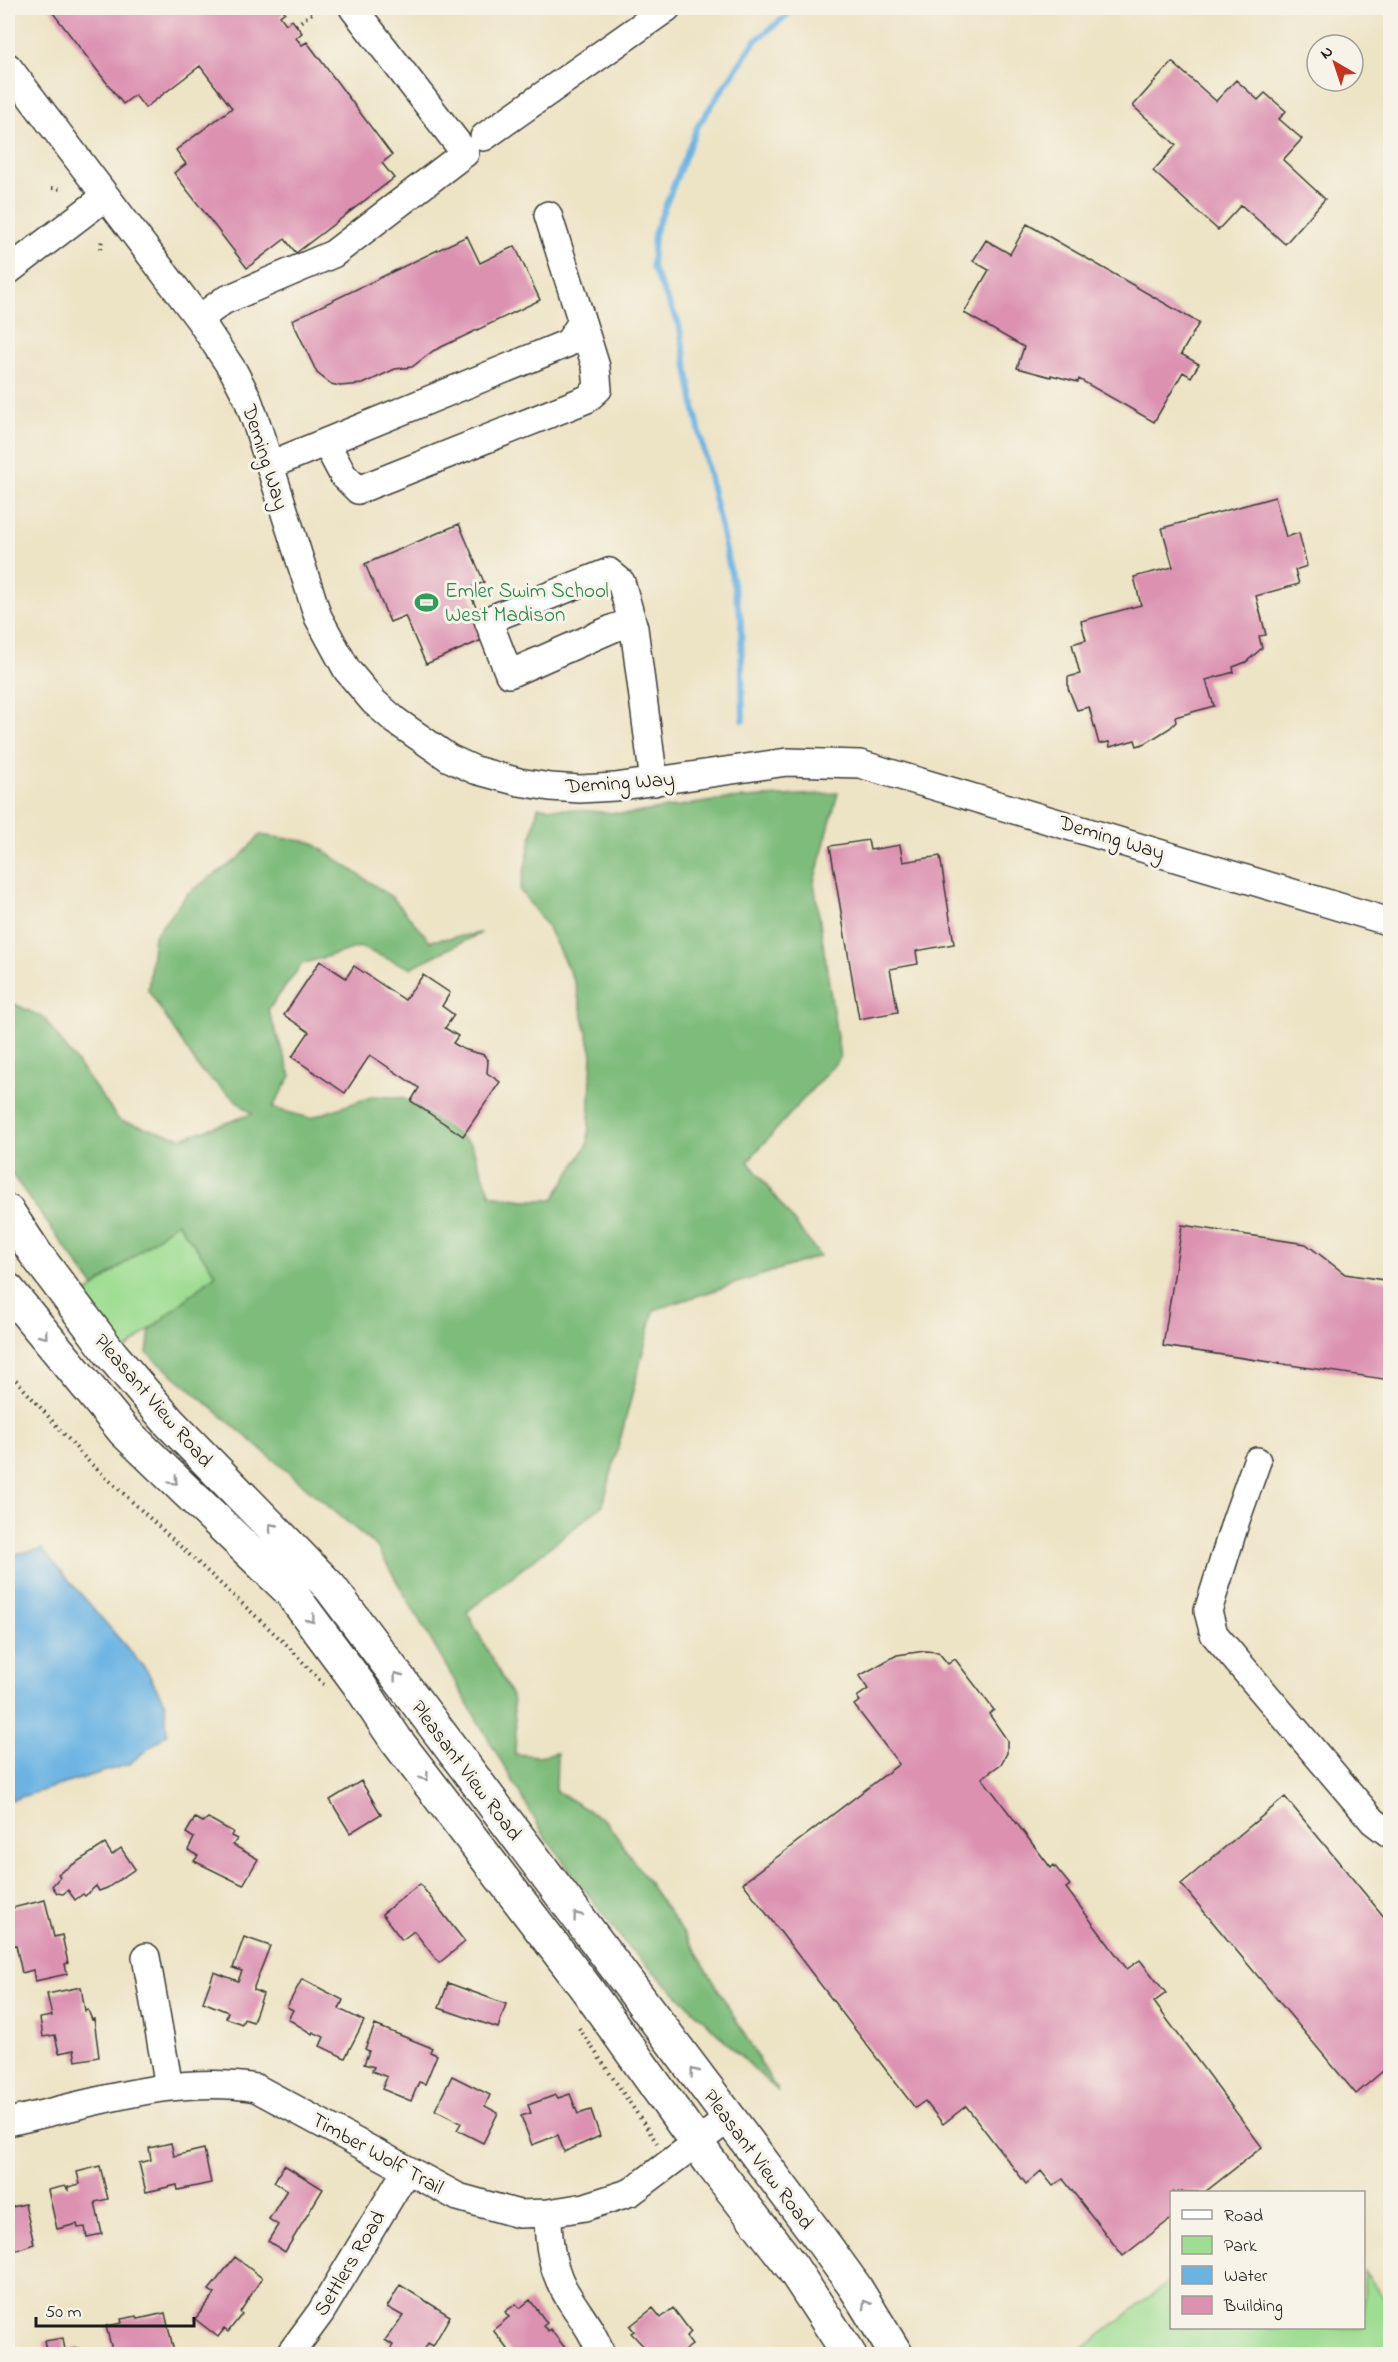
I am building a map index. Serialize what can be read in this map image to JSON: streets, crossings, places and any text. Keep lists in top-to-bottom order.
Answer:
{
  "streets": {
    "main road": ["Pleasant View Road"],
    "street": ["Deming Way", "Timber Wolf Trail", "Settlers Road"]
  },
  "crossings": [
    ["Pleasant View Road", "Timber Wolf Trail"],
    ["Timber Wolf Trail", "Settlers Road"]
  ],
  "places": {
    "sports": ["Emler Swim School West Madison"]
  },
  "legend": [
    "Road",
    "Park",
    "Water",
    "Building"
  ],
  "scale_bar": "50 m",
  "north": "top left"
}
